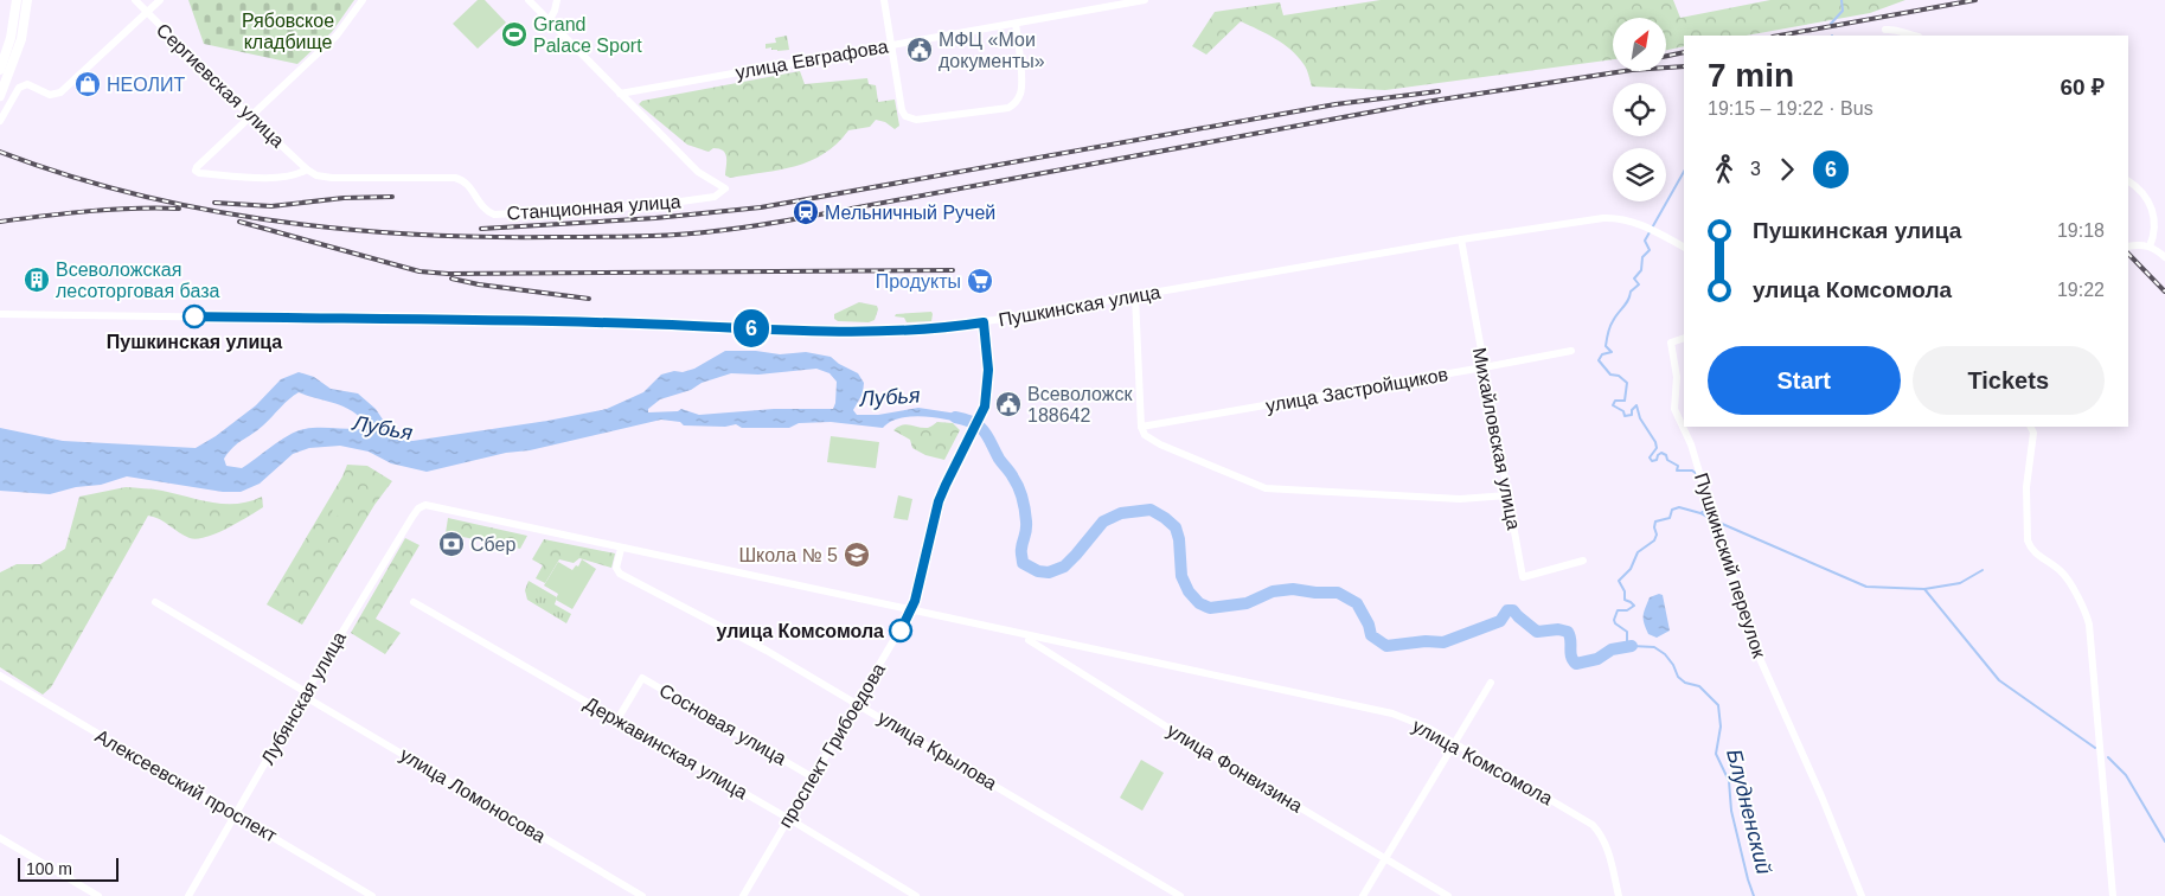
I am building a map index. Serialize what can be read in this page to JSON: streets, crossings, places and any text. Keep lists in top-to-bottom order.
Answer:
{
  "streets": {
    "street": [
      "улица Евграфова",
      "Сергиевская улица",
      "Станционная улица",
      "Пушкинская улица",
      "улица Застройщиков",
      "Михайловская улица",
      "Пушкинский переулок",
      "Лубянская улица",
      "Сосновая улица",
      "проспект Грибоедова",
      "Державинская улица",
      "улица Крылова",
      "улица Комсомола",
      "улица Фонвизина",
      "Алексеевский проспект",
      "улица Ломоносова"
    ]
  },
  "crossings": [
    ["улица Евграфова", "Станционная улица"],
    ["Сергиевская улица", "Станционная улица"],
    ["Пушкинская улица", "Михайловская улица"],
    ["Пушкинская улица", "проспект Грибоедова"],
    ["улица Застройщиков", "Михайловская улица"],
    ["Лубянская улица", "улица Комсомола"],
    ["Лубянская улица", "Алексеевский проспект"],
    ["Лубянская улица", "улица Ломоносова"],
    ["Сосновая улица", "проспект Грибоедова"],
    ["Сосновая улица", "Державинская улица"],
    ["проспект Грибоедова", "Державинская улица"],
    ["проспект Грибоедова", "улица Крылова"],
    ["проспект Грибоедова", "улица Комсомола"],
    ["улица Крылова", "улица Комсомола"],
    ["улица Комсомола", "улица Фонвизина"]
  ],
  "water": ["Лубья", "Блудненский"],
  "parks": ["Рябовское кладбище"],
  "places": {
    "sports": ["Grand Palace Sport"],
    "public building": ["МФЦ «Мои документы»", "Всеволожск 188642"],
    "shop": ["НЕОЛИТ"],
    "station": ["Мельничный Ручей"],
    "building": ["Всеволожская лесоторговая база"],
    "supermarket": ["Продукты"],
    "other": ["Пушкинская улица", "улица Комсомола"],
    "bank": ["Сбер"],
    "school or university": ["Школа № 5"]
  },
  "lines": ["bus line 6"],
  "scale_bar": "100 m",
  "north": "top right",
  "page": {
    "on_map": "6",
    "heading": ["7 min", "19:15 – 19:22 · Bus", "60 ₽"],
    "legs": ["3", "6"],
    "list": [
      {
        "name": "Пушкинская улица",
        "value": "19:18"
      },
      {
        "name": "улица Комсомола",
        "value": "19:22"
      }
    ],
    "buttons": ["Start", "Tickets"],
    "scale": "100 m"
  }
}
